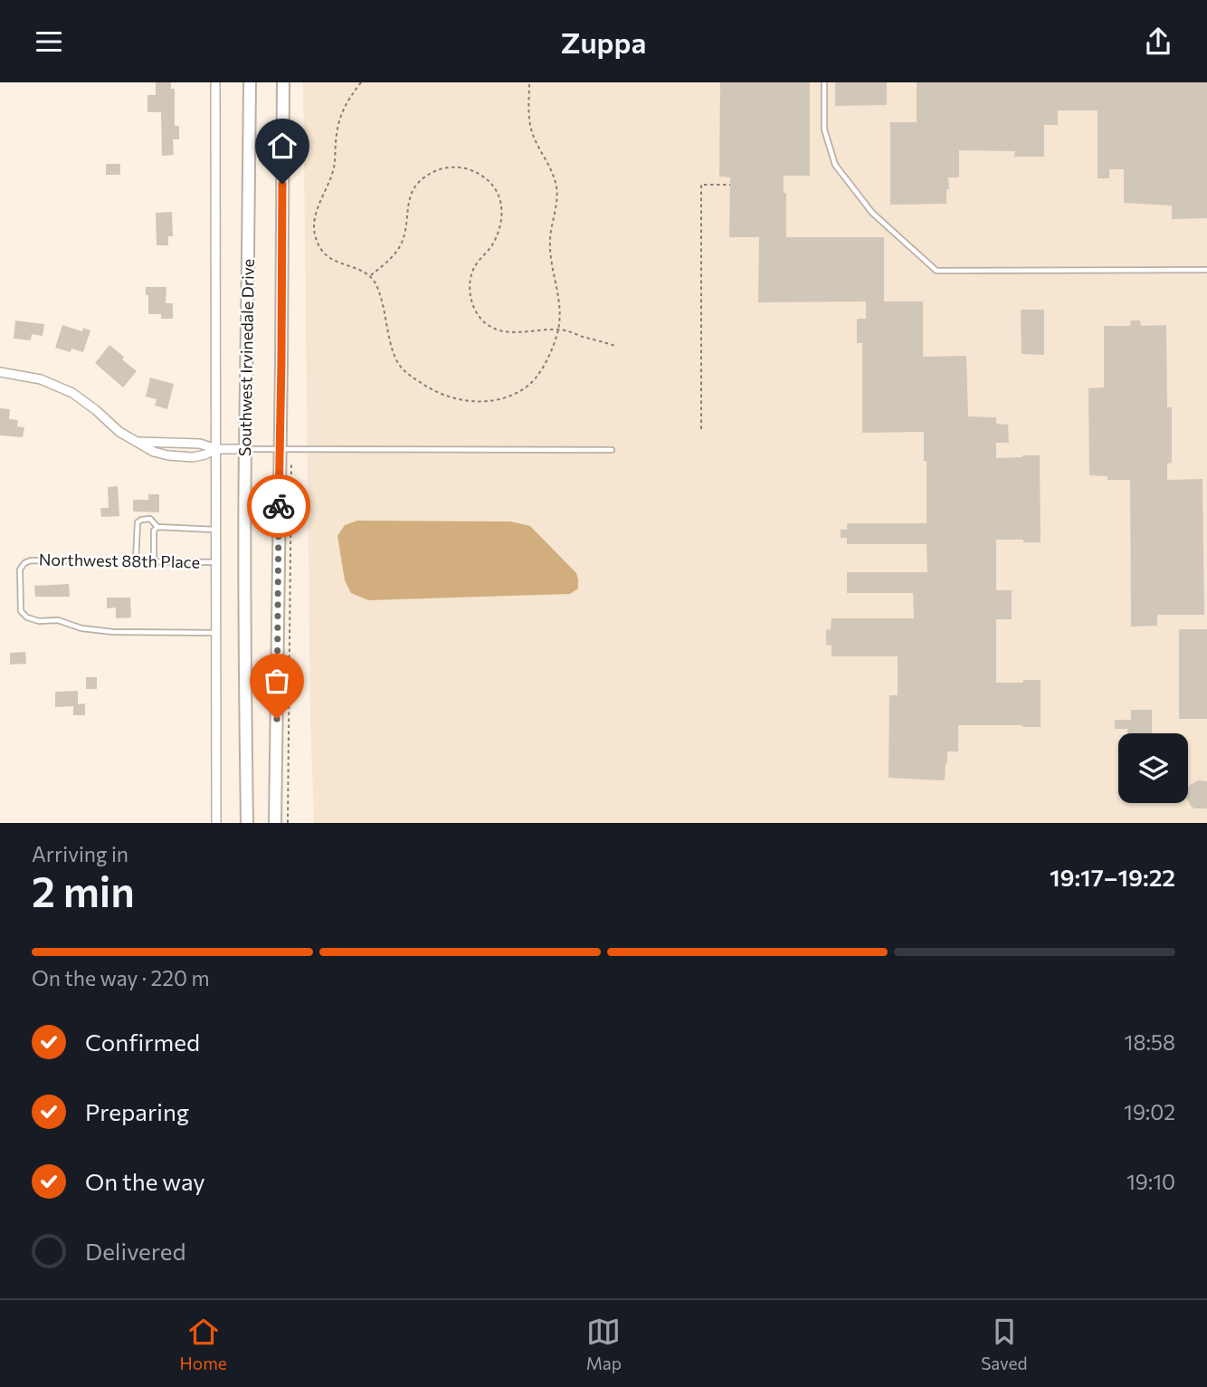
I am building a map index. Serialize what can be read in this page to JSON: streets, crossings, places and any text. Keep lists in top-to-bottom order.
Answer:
{
  "streets": {
    "main road": ["Southwest Irvinedale Drive"],
    "lane": ["Northwest 88th Place"]
  },
  "crossings": [
    ["Southwest Irvinedale Drive", "Northwest 88th Place"]
  ],
  "page": {
    "header": "Zuppa",
    "heading": ["2 min", "Arriving in", "19:17–19:22"],
    "bar": "On the way · 220 m",
    "list": [
      ["Confirmed", "18:58"],
      ["Preparing", "19:02"],
      ["On the way", "19:10"],
      "Delivered"
    ],
    "tabs": ["Home", "Map", "Saved"]
  }
}
